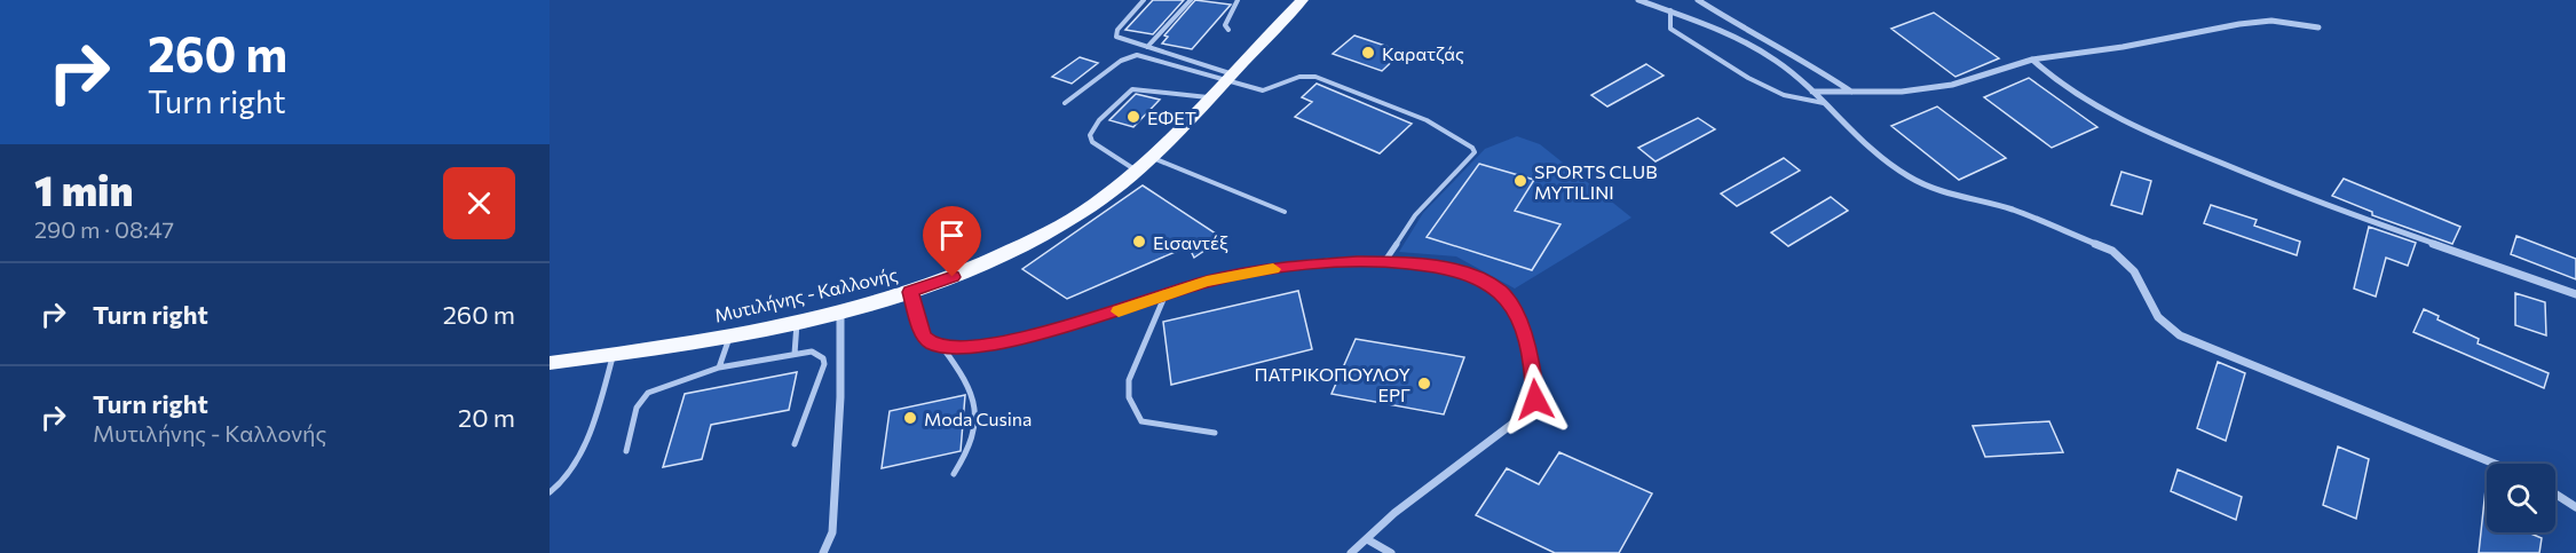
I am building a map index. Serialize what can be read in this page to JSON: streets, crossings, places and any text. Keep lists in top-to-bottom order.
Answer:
{
  "streets": {
    "main road": ["Μυτιλήνης - Καλλονής"]
  },
  "places": [
    "Καρατζάς",
    "ΕΦΕΤ",
    "SPORTS CLUB MYTILINI",
    "Εισαντέξ",
    "ΠΑΤΡΙΚΟΠΟΥΛΟΥ ΕΡΓ",
    "Moda Cusina"
  ],
  "page": {
    "turn": ["260 m", "Turn right"],
    "heading": ["1 min", "290 m · 08:47"],
    "list": [
      {
        "name": "Turn right",
        "value": "260 m"
      },
      {
        "name": "Turn right",
        "note": "Μυτιλήνης - Καλλονής",
        "value": "20 m"
      }
    ]
  }
}
